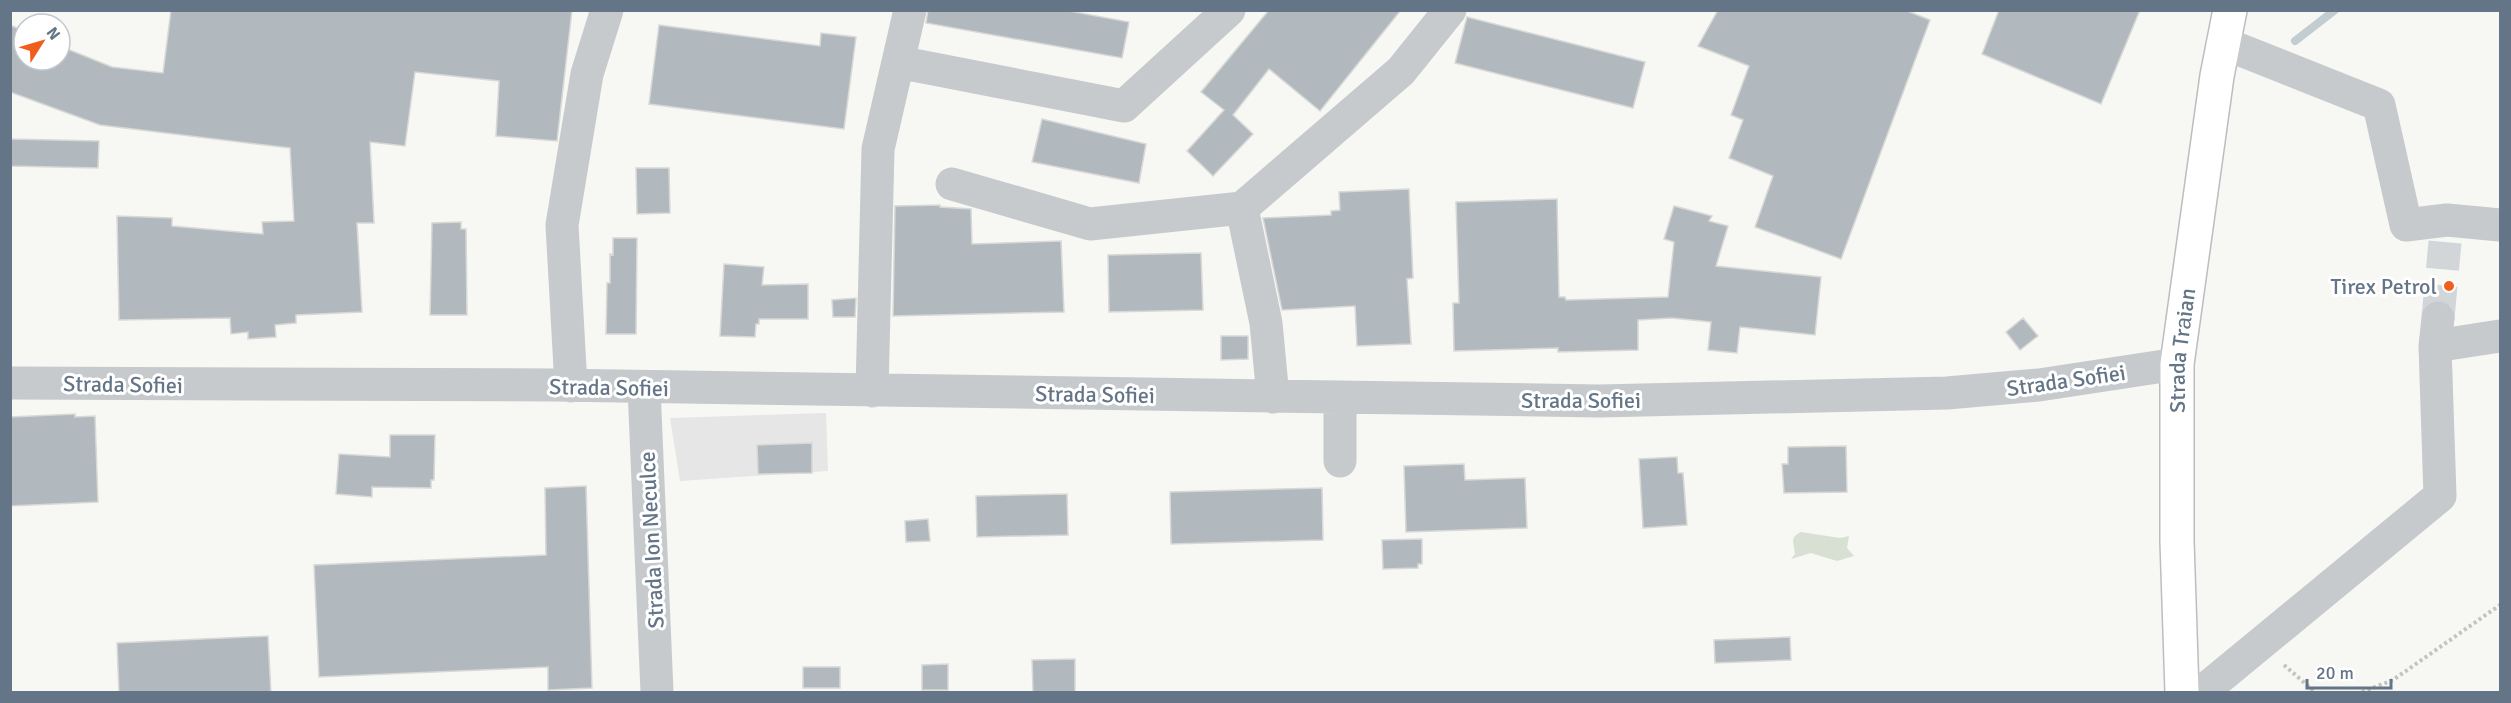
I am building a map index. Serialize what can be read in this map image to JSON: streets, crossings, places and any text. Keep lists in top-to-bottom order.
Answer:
{
  "streets": {
    "highway": ["Strada Trаian"],
    "street": ["Strada Sofiei", "Strada Ion Neculce"]
  },
  "crossings": [
    ["Strada Trаian", "Strada Sofiei"],
    ["Strada Sofiei", "Strada Ion Neculce"]
  ],
  "places": ["Tirex Petrol"],
  "scale_bar": "20 m",
  "north": "top right"
}
